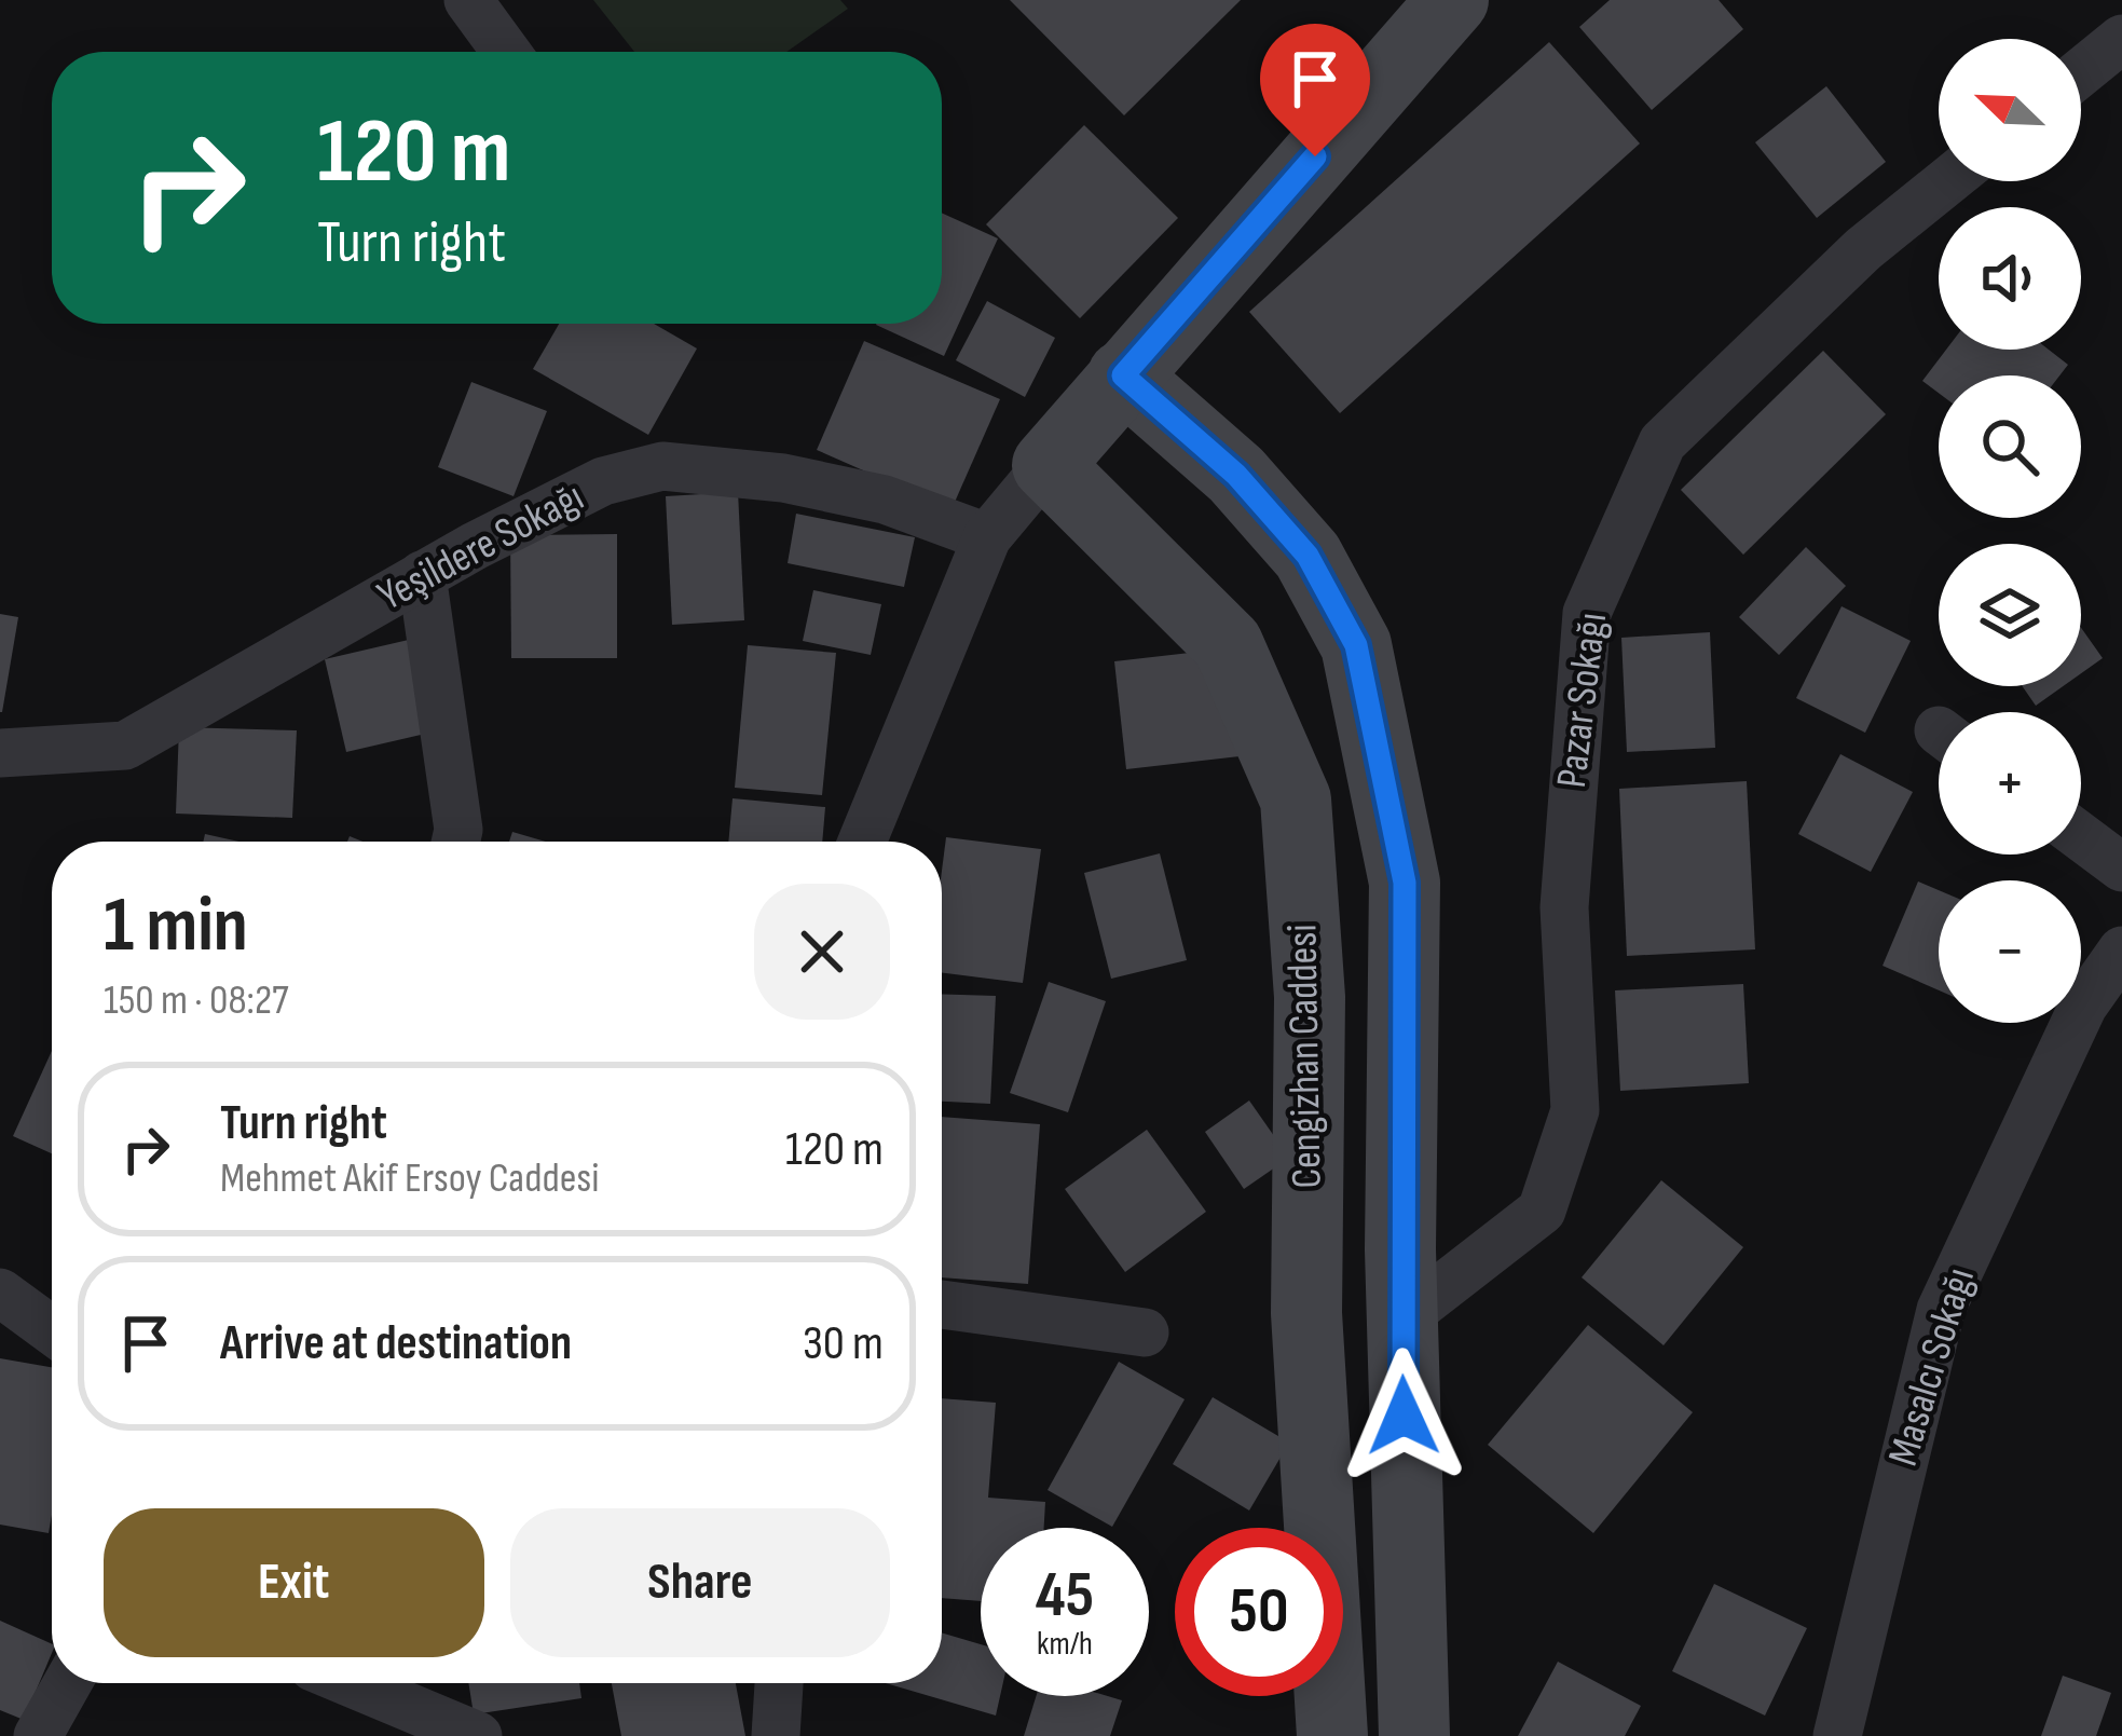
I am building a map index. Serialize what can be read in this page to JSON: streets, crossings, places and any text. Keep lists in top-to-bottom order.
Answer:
{
  "streets": {
    "main road": ["Cengizhan Caddesi"],
    "street": ["Yeşildere Sokağı", "Pazar Sokağı", "Masalcı Sokağı"]
  },
  "north": "top left",
  "page": {
    "map_buttons": ["+", "−"],
    "turn": ["120 m", "Turn right"],
    "heading": ["1 min", "150 m · 08:27"],
    "list": [
      {
        "name": "Turn right",
        "note": "Mehmet Akif Ersoy Caddesi",
        "value": "120 m"
      },
      {
        "name": "Arrive at destination",
        "value": "30 m"
      }
    ],
    "buttons": ["Exit", "Share"],
    "speed": "45 km/h",
    "limit": "50"
  }
}
